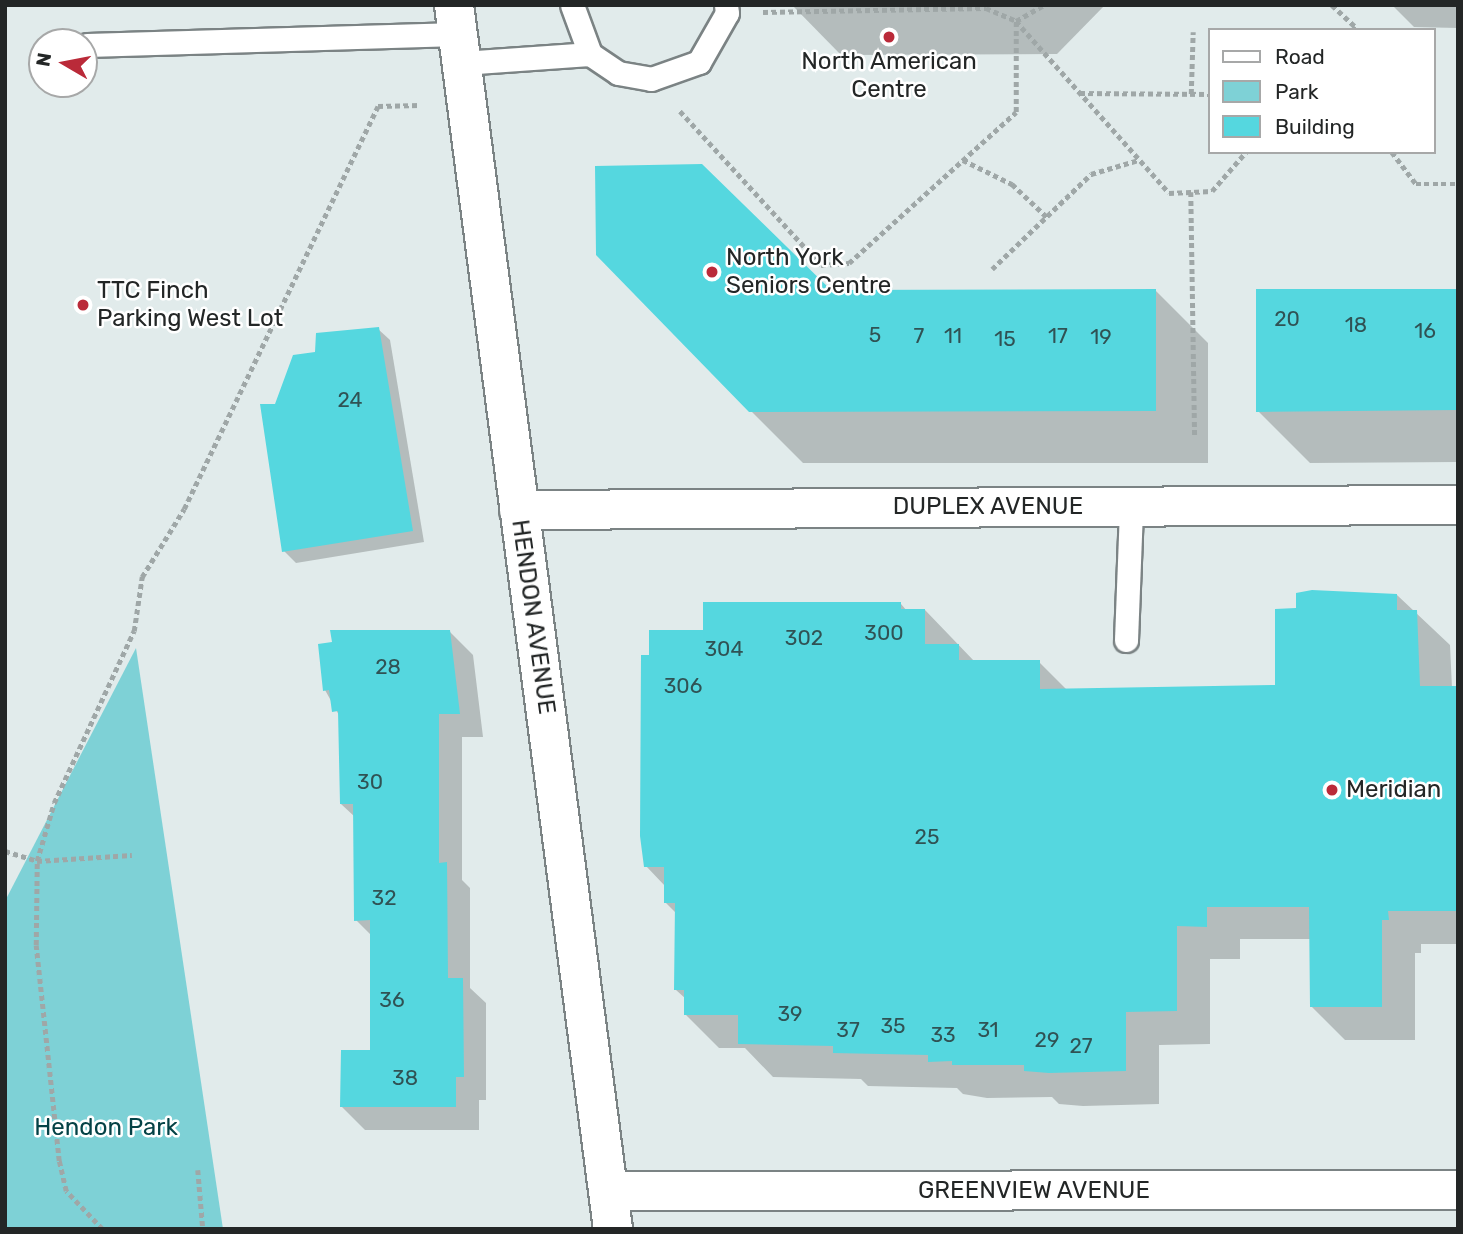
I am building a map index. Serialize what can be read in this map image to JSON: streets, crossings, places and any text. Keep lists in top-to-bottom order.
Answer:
{
  "streets": {
    "street": ["DUPLEX AVENUE", "HENDON AVENUE", "GREENVIEW AVENUE"]
  },
  "crossings": [
    ["DUPLEX AVENUE", "HENDON AVENUE"],
    ["HENDON AVENUE", "GREENVIEW AVENUE"]
  ],
  "parks": ["Hendon Park"],
  "places": [
    "North American Centre",
    "North York Seniors Centre",
    "TTC Finch Parking West Lot",
    "Meridian"
  ],
  "house_numbers": [
    "20",
    "18",
    "16",
    "5",
    "7",
    "11",
    "17",
    "19",
    "15",
    "24",
    "300",
    "302",
    "304",
    "28",
    "306",
    "30",
    "25",
    "32",
    "36",
    "39",
    "35",
    "37",
    "31",
    "33",
    "29",
    "27",
    "38"
  ],
  "legend": ["Road", "Park", "Building"],
  "north": "left"
}
